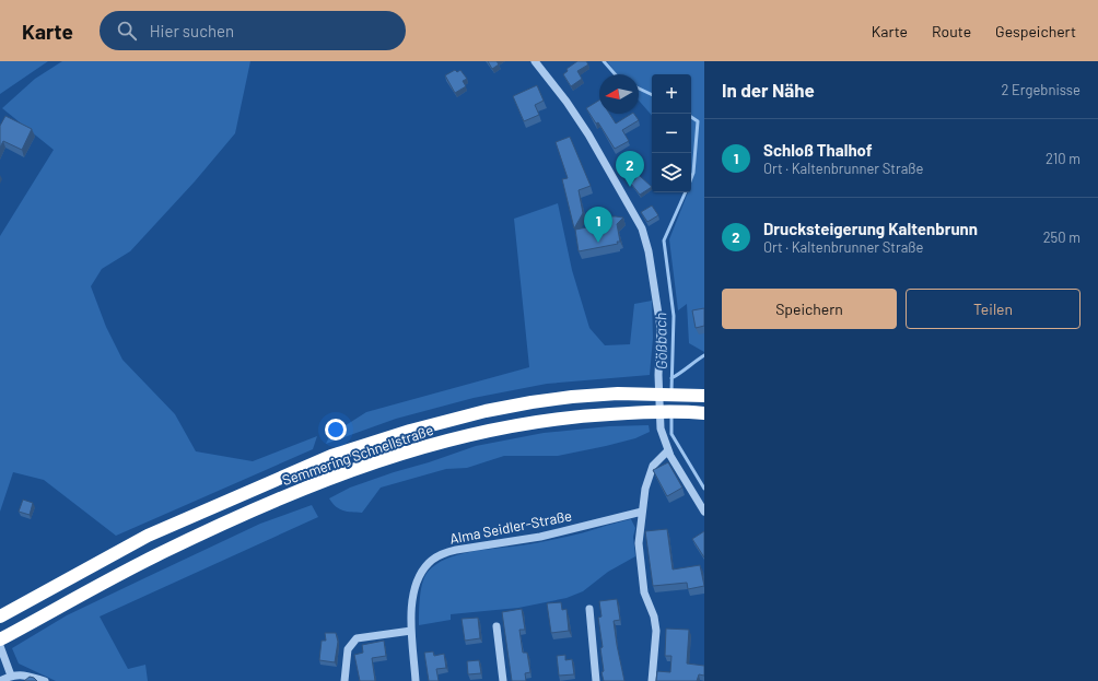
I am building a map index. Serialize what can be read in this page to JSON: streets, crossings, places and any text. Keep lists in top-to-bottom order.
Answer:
{
  "streets": {
    "highway": ["Semmering Schnellstraße"],
    "street": ["Alma Seidler-Straße"]
  },
  "water": ["Gößbach"],
  "north": "left",
  "page": {
    "header": "Karte",
    "search": "Hier suchen",
    "nav": ["Karte", "Route", "Gespeichert"],
    "heading": ["In der Nähe", "2 Ergebnisse"],
    "map_buttons": ["+", "−"],
    "list": [
      {
        "mark": "1",
        "name": "Schloß Thalhof",
        "note": "Ort · Kaltenbrunner Straße",
        "value": "210 m"
      },
      {
        "mark": "2",
        "name": "Drucksteigerung Kaltenbrunn",
        "note": "Ort · Kaltenbrunner Straße",
        "value": "250 m"
      }
    ],
    "pins": ["2", "1"],
    "buttons": ["Speichern", "Teilen"]
  }
}
